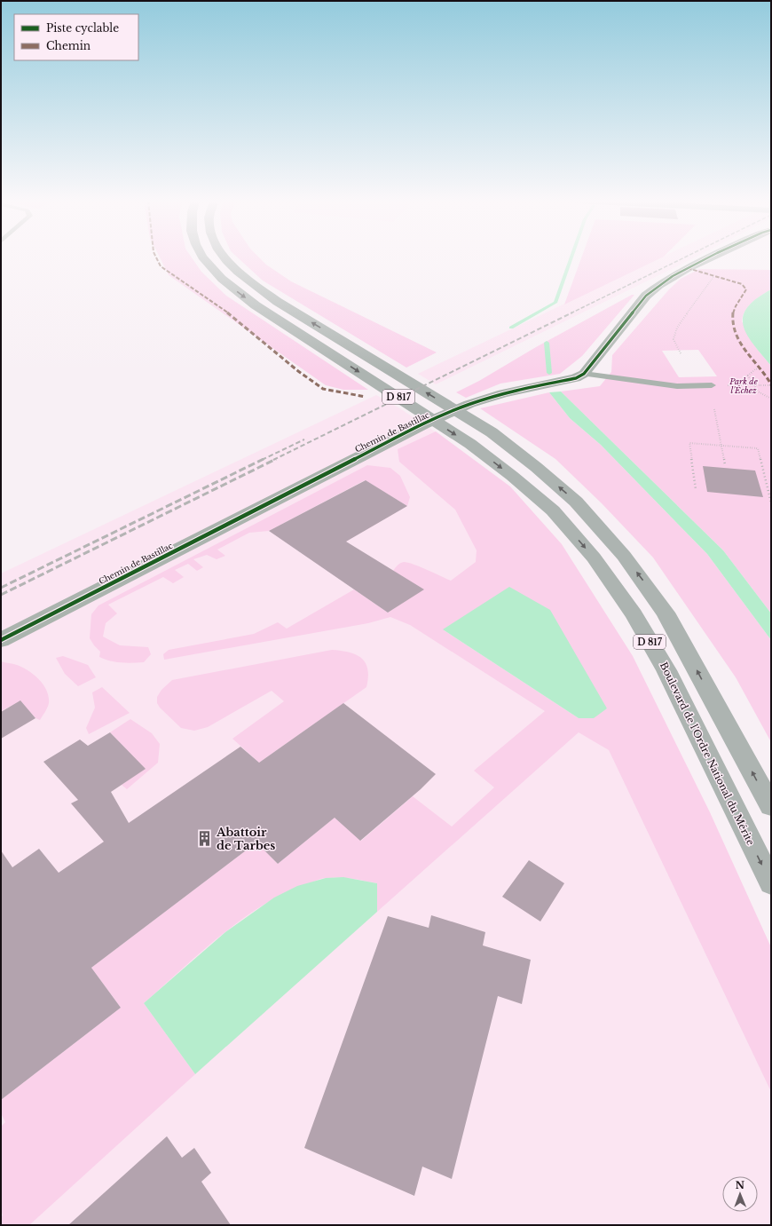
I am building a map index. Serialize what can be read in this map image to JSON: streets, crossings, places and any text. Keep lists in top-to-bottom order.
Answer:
{
  "streets": {
    "main road": ["D 817", "Boulevard de l'Ordre National du Mérite"],
    "street": ["Chemin de Bastillac"]
  },
  "parks": ["Park de l'Échez"],
  "places": {
    "building": ["Abattoir de Tarbes"]
  },
  "legend": ["Piste cyclable", "Chemin"],
  "north": "top"
}
